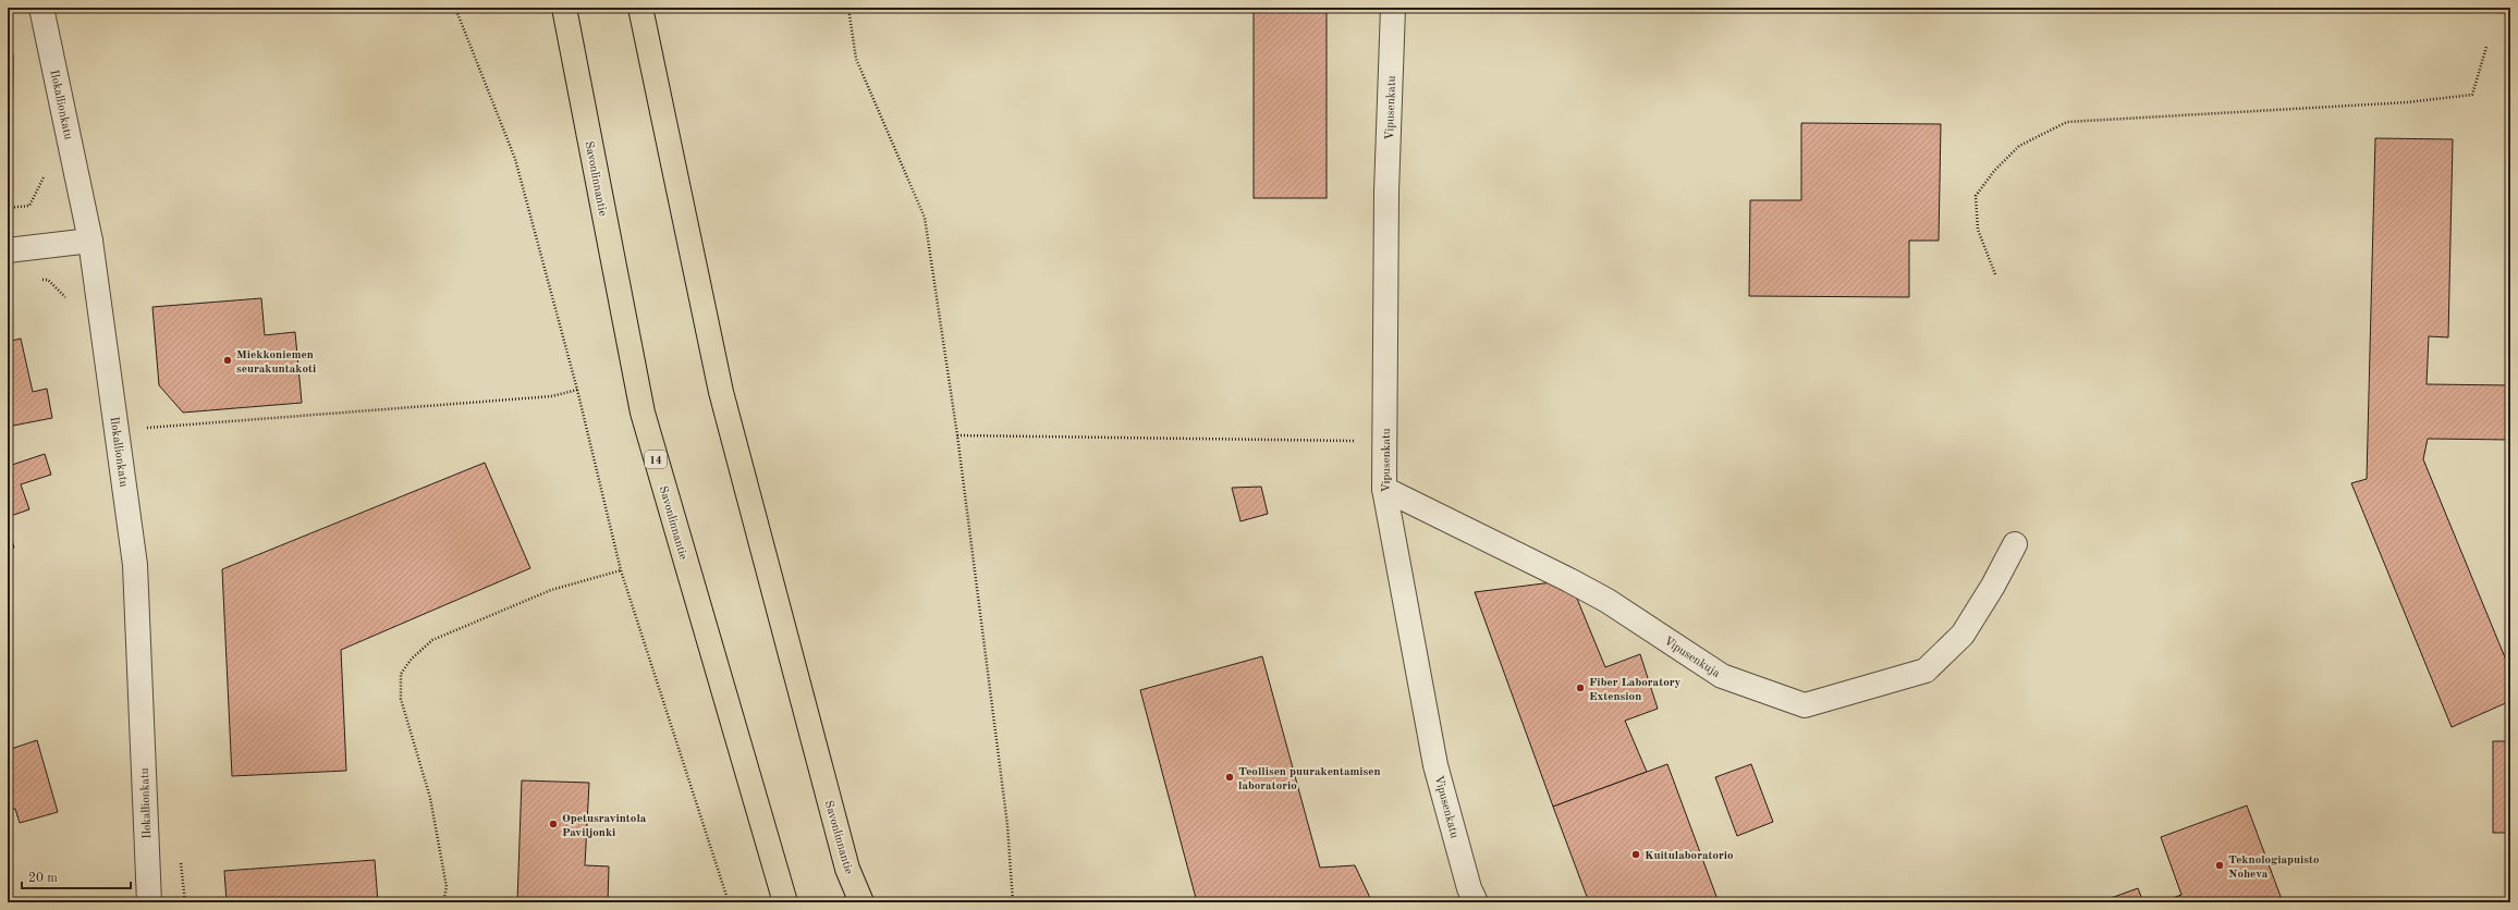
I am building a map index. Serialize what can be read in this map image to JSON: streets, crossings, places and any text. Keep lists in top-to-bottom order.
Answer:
{
  "streets": {
    "highway": ["Savonlinnantie", "14"],
    "street": ["Ilokallionkatu", "Vipusenkatu", "Vipusenkuja"]
  },
  "crossings": [
    ["Vipusenkatu", "Vipusenkuja"]
  ],
  "places": [
    "Miekkoniemen seurakuntakoti",
    "Fiber Laboratory Extension",
    "Teollisen puurakentamisen laboratorio",
    "Opetusravintola Paviljonki",
    "Kuitulaboratorio",
    "Teknologiapuisto Noheva"
  ],
  "scale_bar": "20 m"
}
